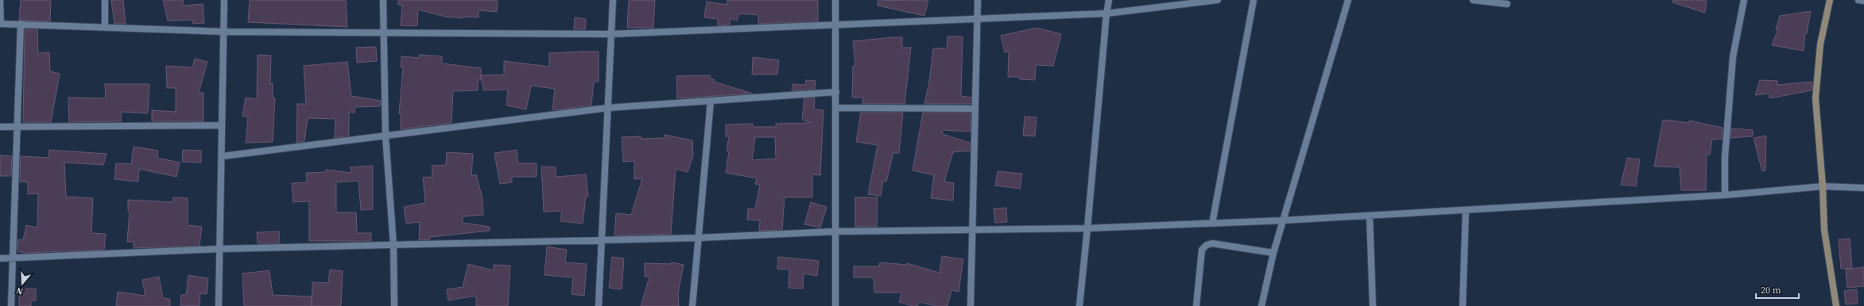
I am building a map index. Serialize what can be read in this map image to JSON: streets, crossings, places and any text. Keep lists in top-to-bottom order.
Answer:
{
  "scale_bar": "20 m",
  "north": "bottom"
}
